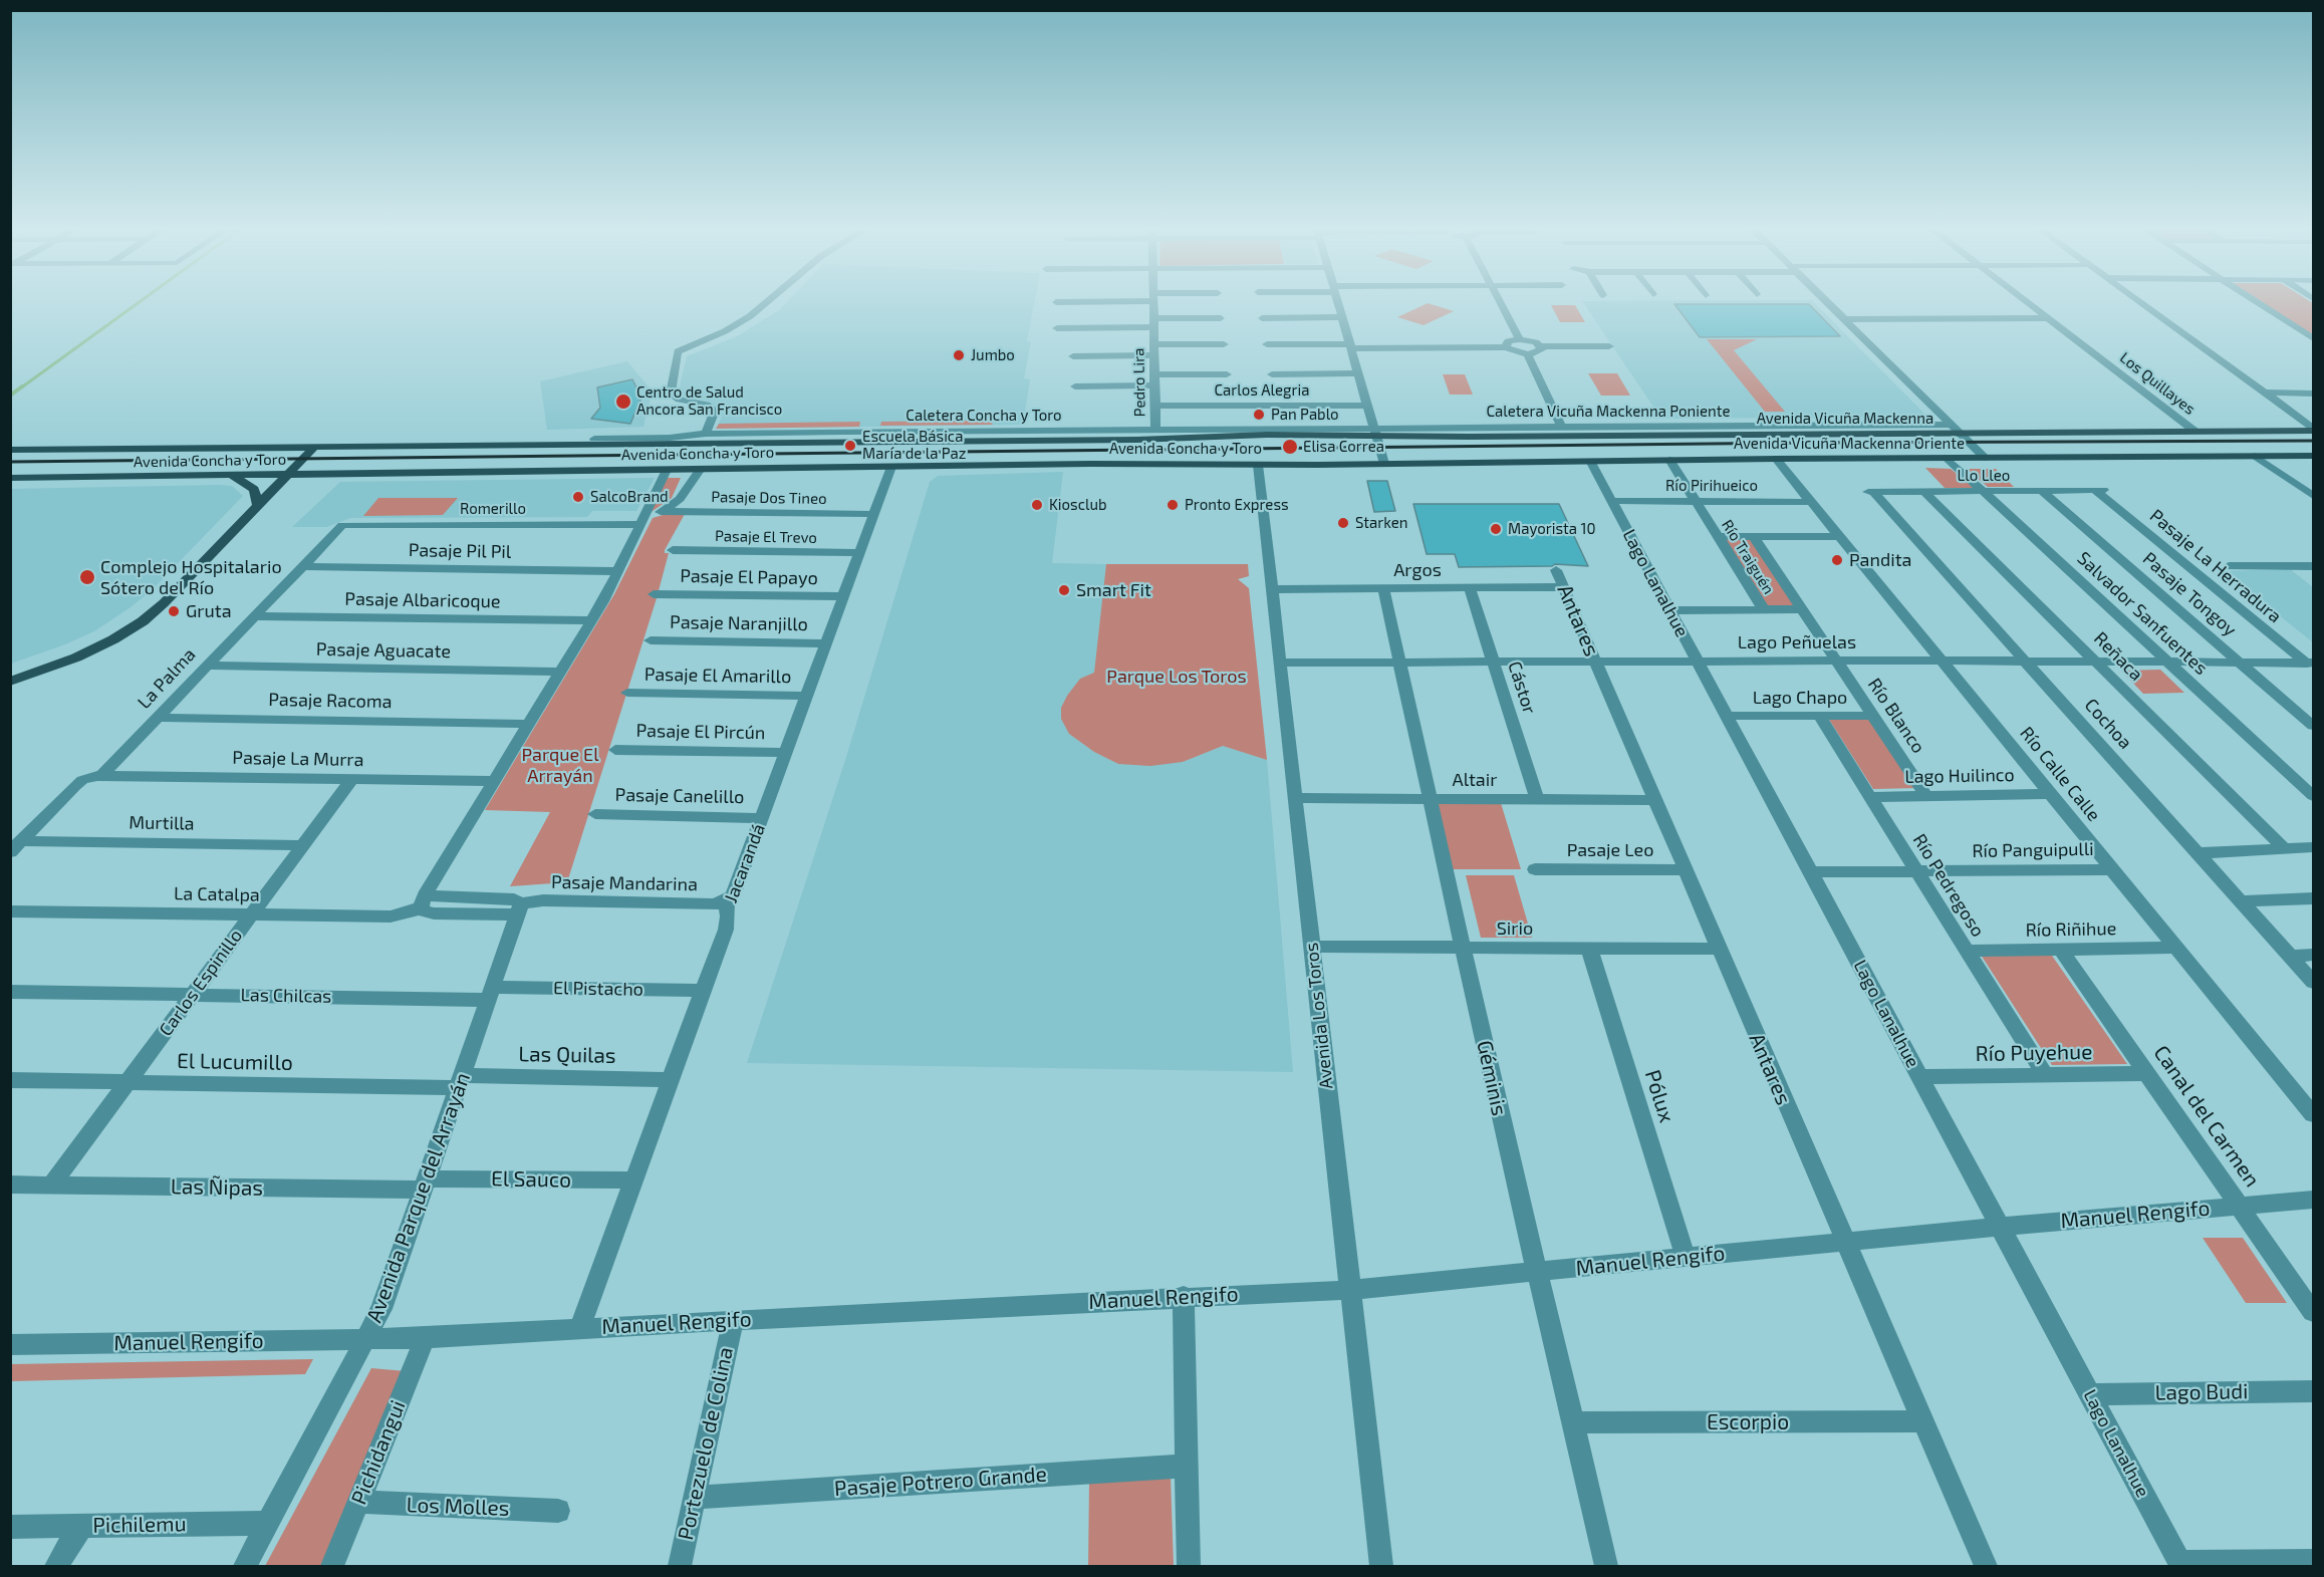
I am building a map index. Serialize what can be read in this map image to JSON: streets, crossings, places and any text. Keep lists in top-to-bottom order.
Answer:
{
  "streets": {
    "main road": ["Avenida Vicuña Mackenna", "Avenida Vicuña Mackenna Oriente", "Avenida Concha y Toro"],
    "street": [
      "Pedro Lira",
      "Los Quillayes",
      "Carlos Alegria",
      "Caletera Vicuña Mackenna Poniente",
      "Caletera Concha y Toro",
      "Llo Lleo",
      "Río Pirihueico",
      "Pasaje Dos Tineo",
      "Romerillo",
      "Pasaje El Trevo",
      "Pasaje Pil Pil",
      "Río Traiguén",
      "Pasaje La Herradura",
      "Argos",
      "Pasaje El Papayo",
      "Lago Lanalhue",
      "Pasaje Tongoy",
      "Pasaje Albaricoque",
      "Salvador Sanfuentes",
      "Antares",
      "Pasaje Naranjillo",
      "Lago Peñuelas",
      "Pasaje Aguacate",
      "Reñaca",
      "Pasaje El Amarillo",
      "La Palma",
      "Cástor",
      "Lago Chapo",
      "Pasaje Racoma",
      "Río Blanco",
      "Cochoa",
      "Pasaje El Pircún",
      "Pasaje La Murra",
      "Río Calle Calle",
      "Lago Huilinco",
      "Altair",
      "Pasaje Canelillo",
      "Murtilla",
      "Pasaje Leo",
      "Río Panguipulli",
      "Jacarandá",
      "Pasaje Mandarina",
      "Río Pedregoso",
      "La Catalpa",
      "Sirio",
      "Río Riñihue",
      "Carlos Espinillo",
      "El Pistacho",
      "Las Chilcas",
      "Avenida Los Toros",
      "Río Puyehue",
      "Las Quilas",
      "El Lucumillo",
      "Géminis",
      "Pólux",
      "Canal del Carmen",
      "El Sauco",
      "Las Ñipas",
      "Avenida Parque del Arrayán",
      "Manuel Rengifo",
      "Lago Budi",
      "Escorpio",
      "Portezuelo de Colina",
      "Pichidangui",
      "Pasaje Potrero Grande",
      "Los Molles",
      "Pichilemu"
    ]
  },
  "crossings": [
    ["Pedro Lira", "Carlos Alegria"],
    ["Pedro Lira", "Caletera Concha y Toro"],
    ["Los Quillayes", "Avenida Vicuña Mackenna"],
    ["Caletera Vicuña Mackenna Poniente", "Caletera Concha y Toro"],
    ["Caletera Vicuña Mackenna Poniente", "Avenida Vicuña Mackenna"],
    ["Caletera Vicuña Mackenna Poniente", "Avenida Concha y Toro"],
    ["Caletera Concha y Toro", "Avenida Vicuña Mackenna"],
    ["Caletera Concha y Toro", "Avenida Concha y Toro"],
    ["Avenida Vicuña Mackenna", "Avenida Concha y Toro"],
    ["Avenida Vicuña Mackenna Oriente", "Avenida Concha y Toro"],
    ["Avenida Vicuña Mackenna Oriente", "Río Traiguén"],
    ["Avenida Vicuña Mackenna Oriente", "Lago Lanalhue"],
    ["Avenida Vicuña Mackenna Oriente", "Salvador Sanfuentes"],
    ["Avenida Vicuña Mackenna Oriente", "Río Calle Calle"],
    ["Avenida Concha y Toro", "Jacarandá"],
    ["Avenida Concha y Toro", "Avenida Los Toros"],
    ["Llo Lleo", "Pasaje La Herradura"],
    ["Llo Lleo", "Pasaje Tongoy"],
    ["Llo Lleo", "Salvador Sanfuentes"],
    ["Llo Lleo", "Reñaca"],
    ["Llo Lleo", "Cochoa"],
    ["Río Pirihueico", "Río Traiguén"],
    ["Río Pirihueico", "Lago Lanalhue"],
    ["Río Pirihueico", "Río Calle Calle"],
    ["Pasaje Dos Tineo", "Jacarandá"],
    ["Romerillo", "La Palma"],
    ["Pasaje El Trevo", "Jacarandá"],
    ["Pasaje Pil Pil", "La Palma"],
    ["Pasaje La Herradura", "Lago Peñuelas"],
    ["Argos", "Antares"],
    ["Argos", "Cástor"],
    ["Argos", "Avenida Los Toros"],
    ["Argos", "Géminis"],
    ["Pasaje El Papayo", "Jacarandá"],
    ["Lago Lanalhue", "Lago Peñuelas"],
    ["Lago Lanalhue", "Lago Chapo"],
    ["Lago Lanalhue", "Río Panguipulli"],
    ["Lago Lanalhue", "Río Puyehue"],
    ["Lago Lanalhue", "Manuel Rengifo"],
    ["Lago Lanalhue", "Lago Budi"],
    ["Pasaje Tongoy", "Lago Peñuelas"],
    ["Pasaje Albaricoque", "La Palma"],
    ["Salvador Sanfuentes", "Lago Peñuelas"],
    ["Antares", "Lago Peñuelas"],
    ["Antares", "Altair"],
    ["Antares", "Pasaje Leo"],
    ["Antares", "Sirio"],
    ["Antares", "Manuel Rengifo"],
    ["Antares", "Escorpio"],
    ["Pasaje Naranjillo", "Jacarandá"],
    ["Lago Peñuelas", "Reñaca"],
    ["Lago Peñuelas", "Cástor"],
    ["Lago Peñuelas", "Río Blanco"],
    ["Lago Peñuelas", "Cochoa"],
    ["Lago Peñuelas", "Río Calle Calle"],
    ["Lago Peñuelas", "Avenida Los Toros"],
    ["Lago Peñuelas", "Géminis"],
    ["Pasaje Aguacate", "La Palma"],
    ["Pasaje El Amarillo", "Jacarandá"],
    ["La Palma", "Pasaje Racoma"],
    ["La Palma", "Pasaje La Murra"],
    ["La Palma", "Murtilla"],
    ["Cástor", "Altair"],
    ["Lago Chapo", "Río Blanco"],
    ["Lago Chapo", "Río Pedregoso"],
    ["Río Blanco", "Lago Huilinco"],
    ["Pasaje El Pircún", "Jacarandá"],
    ["Pasaje La Murra", "Carlos Espinillo"],
    ["Río Calle Calle", "Lago Huilinco"],
    ["Río Calle Calle", "Río Panguipulli"],
    ["Río Calle Calle", "Río Riñihue"],
    ["Lago Huilinco", "Río Pedregoso"],
    ["Altair", "Avenida Los Toros"],
    ["Altair", "Géminis"],
    ["Pasaje Canelillo", "Jacarandá"],
    ["Murtilla", "Carlos Espinillo"],
    ["Río Panguipulli", "Río Pedregoso"],
    ["Jacarandá", "Pasaje Mandarina"],
    ["Jacarandá", "El Pistacho"],
    ["Jacarandá", "Las Quilas"],
    ["Jacarandá", "El Sauco"],
    ["Jacarandá", "Manuel Rengifo"],
    ["Pasaje Mandarina", "Avenida Parque del Arrayán"],
    ["Río Pedregoso", "Río Riñihue"],
    ["Río Pedregoso", "Río Puyehue"],
    ["La Catalpa", "Carlos Espinillo"],
    ["Sirio", "Avenida Los Toros"],
    ["Sirio", "Géminis"],
    ["Sirio", "Pólux"],
    ["Río Riñihue", "Canal del Carmen"],
    ["Carlos Espinillo", "Las Chilcas"],
    ["Carlos Espinillo", "El Lucumillo"],
    ["Carlos Espinillo", "Las Ñipas"],
    ["El Pistacho", "Las Chilcas"],
    ["El Pistacho", "Avenida Parque del Arrayán"],
    ["Las Chilcas", "Avenida Parque del Arrayán"],
    ["Avenida Los Toros", "Manuel Rengifo"],
    ["Río Puyehue", "Canal del Carmen"],
    ["Las Quilas", "El Lucumillo"],
    ["Las Quilas", "Avenida Parque del Arrayán"],
    ["El Lucumillo", "Avenida Parque del Arrayán"],
    ["Géminis", "Manuel Rengifo"],
    ["Géminis", "Escorpio"],
    ["Pólux", "Manuel Rengifo"],
    ["Canal del Carmen", "Manuel Rengifo"],
    ["El Sauco", "Las Ñipas"],
    ["El Sauco", "Avenida Parque del Arrayán"],
    ["Las Ñipas", "Avenida Parque del Arrayán"],
    ["Avenida Parque del Arrayán", "Manuel Rengifo"],
    ["Avenida Parque del Arrayán", "Pichilemu"],
    ["Manuel Rengifo", "Portezuelo de Colina"],
    ["Manuel Rengifo", "Pichidangui"],
    ["Portezuelo de Colina", "Pasaje Potrero Grande"],
    ["Pichidangui", "Los Molles"]
  ],
  "parks": ["Parque Los Toros", "Parque El Arrayán"],
  "places": [
    "Jumbo",
    "Centro de Salud Ancora San Francisco",
    "Pan Pablo",
    "Escuela Básica María de la Paz",
    "Elisa Correa",
    "SalcoBrand",
    "Kiosclub",
    "Pronto Express",
    "Starken",
    "Mayorista 10",
    "Pandita",
    "Complejo Hospitalario Sótero del Río",
    "Smart Fit",
    "Gruta"
  ]
}
